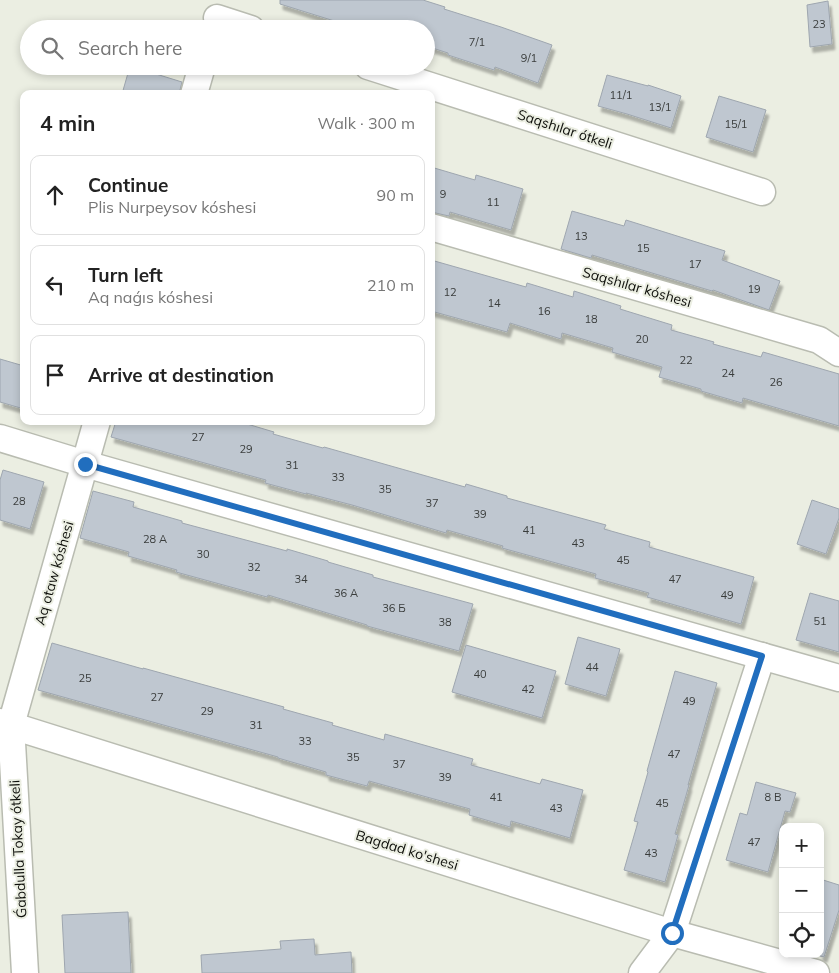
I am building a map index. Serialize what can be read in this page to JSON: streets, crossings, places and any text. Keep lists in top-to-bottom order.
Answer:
{
  "streets": {
    "street": [
      "Saqshılar ótkeli",
      "Saqshılar kóshesi",
      "Aq otaw kóshesi",
      "Ǵabdulla Tokay ótkeli",
      "Bagdad ko'shesi"
    ]
  },
  "crossings": [
    ["Aq otaw kóshesi", "Ǵabdulla Tokay ótkeli"],
    ["Aq otaw kóshesi", "Bagdad ko'shesi"],
    ["Ǵabdulla Tokay ótkeli", "Bagdad ko'shesi"]
  ],
  "house_numbers": [
    "23",
    "7/1",
    "9/1",
    "11/1",
    "13/1",
    "15/1",
    "9",
    "11",
    "13",
    "15",
    "17",
    "19",
    "12",
    "14",
    "16",
    "18",
    "20",
    "22",
    "24",
    "26",
    "27",
    "29",
    "31",
    "33",
    "35",
    "28",
    "37",
    "39",
    "41",
    "28 А",
    "43",
    "30",
    "45",
    "32",
    "34",
    "47",
    "36 А",
    "49",
    "36 Б",
    "51",
    "38",
    "44",
    "40",
    "25",
    "42",
    "27",
    "49",
    "29",
    "31",
    "33",
    "47",
    "35",
    "37",
    "39",
    "41",
    "8 В",
    "45",
    "43",
    "47",
    "43"
  ],
  "page": {
    "search": "Search here",
    "heading": ["4 min", "Walk · 300 m"],
    "list": [
      ["Continue", "Plis Nurpeysov kóshesi", "90 m"],
      ["Turn left", "Aq naǵıs kóshesi", "210 m"],
      "Arrive at destination"
    ],
    "map_buttons": ["+", "−"]
  }
}
